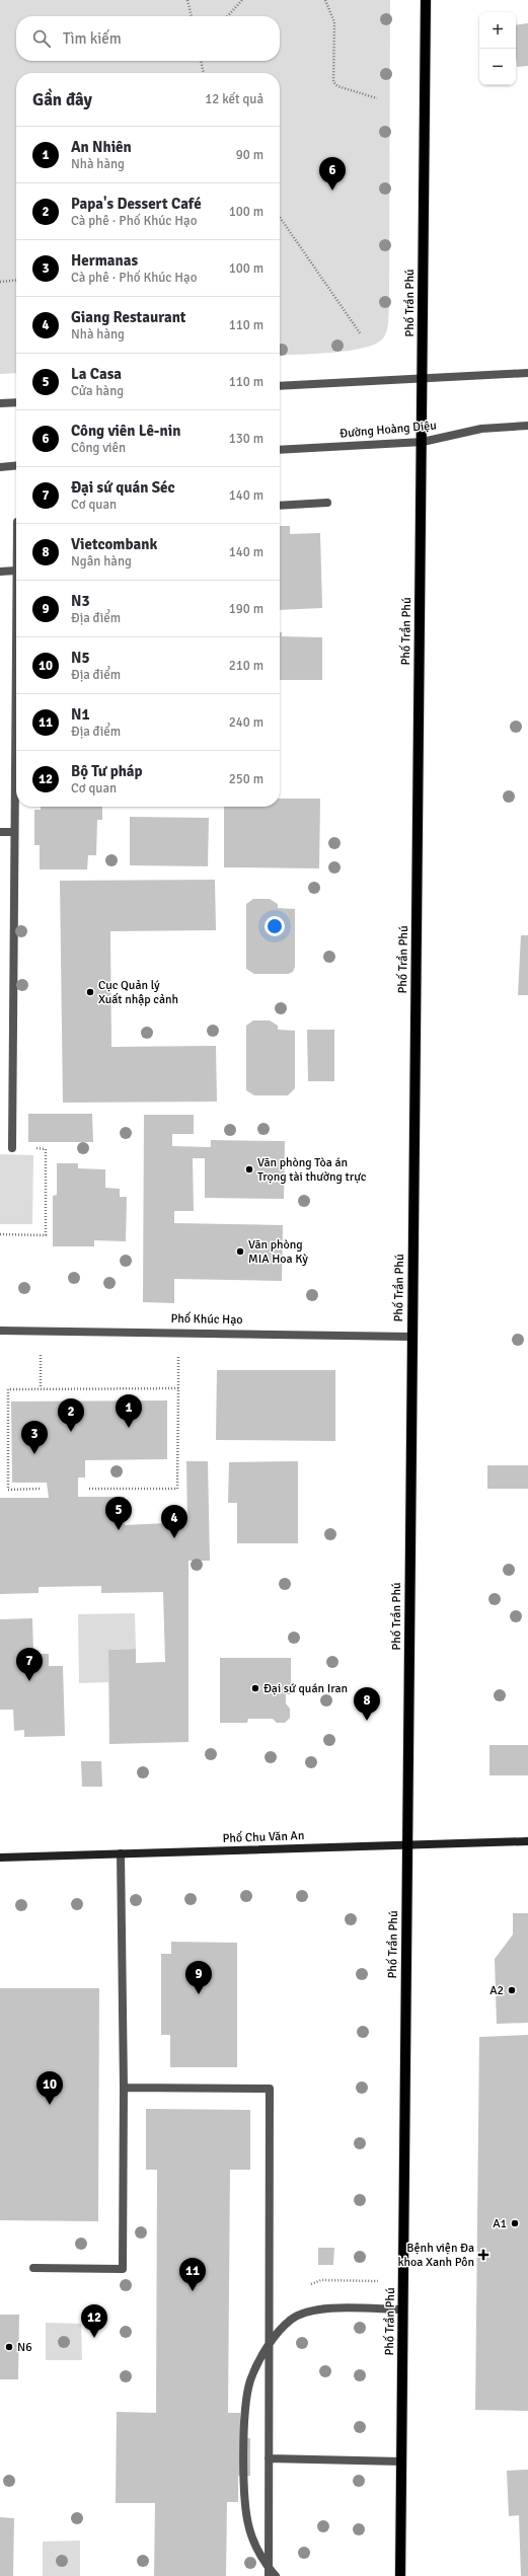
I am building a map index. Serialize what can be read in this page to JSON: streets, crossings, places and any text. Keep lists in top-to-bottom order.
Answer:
{
  "streets": {
    "main road": ["Phố Trần Phú", "Phố Chu Văn An"],
    "street": ["Đường Hoàng Diệu", "Phố Khúc Hạo"]
  },
  "crossings": [
    ["Phố Trần Phú", "Đường Hoàng Diệu"],
    ["Phố Trần Phú", "Phố Khúc Hạo"],
    ["Phố Trần Phú", "Phố Chu Văn An"]
  ],
  "places": {
    "other": [
      "Cục Quản lý Xuất nhập cảnh",
      "Văn phòng Tòa án Trọng tài thường trực",
      "Văn phòng MIA Hoa Kỳ",
      "Đại sứ quán Iran",
      "A2",
      "A1",
      "N6"
    ],
    "health": ["Bệnh viện Đa khoa Xanh Pôn"]
  },
  "page": {
    "map_buttons": ["+", "−"],
    "search": "Tìm kiếm",
    "heading": ["Gần đây", "12 kết quả"],
    "list": [
      {
        "mark": "1",
        "name": "An Nhiên",
        "note": "Nhà hàng",
        "value": "90 m"
      },
      {
        "mark": "2",
        "name": "Papa's Dessert Café",
        "note": "Cà phê · Phố Khúc Hạo",
        "value": "100 m"
      },
      {
        "mark": "3",
        "name": "Hermanas",
        "note": "Cà phê · Phố Khúc Hạo",
        "value": "100 m"
      },
      {
        "mark": "4",
        "name": "Giang Restaurant",
        "note": "Nhà hàng",
        "value": "110 m"
      },
      {
        "mark": "5",
        "name": "La Casa",
        "note": "Cửa hàng",
        "value": "110 m"
      },
      {
        "mark": "6",
        "name": "Công viên Lê-nin",
        "note": "Công viên",
        "value": "130 m"
      },
      {
        "mark": "7",
        "name": "Đại sứ quán Séc",
        "note": "Cơ quan",
        "value": "140 m"
      },
      {
        "mark": "8",
        "name": "Vietcombank",
        "note": "Ngân hàng",
        "value": "140 m"
      },
      {
        "mark": "9",
        "name": "N3",
        "note": "Địa điểm",
        "value": "190 m"
      },
      {
        "mark": "10",
        "name": "N5",
        "note": "Địa điểm",
        "value": "210 m"
      },
      {
        "mark": "11",
        "name": "N1",
        "note": "Địa điểm",
        "value": "240 m"
      },
      {
        "mark": "12",
        "name": "Bộ Tư pháp",
        "note": "Cơ quan",
        "value": "250 m"
      }
    ],
    "pins": [
      "6",
      "1",
      "2",
      "3",
      "5",
      "4",
      "7",
      "8",
      "9",
      "10",
      "11",
      "12"
    ]
  }
}
